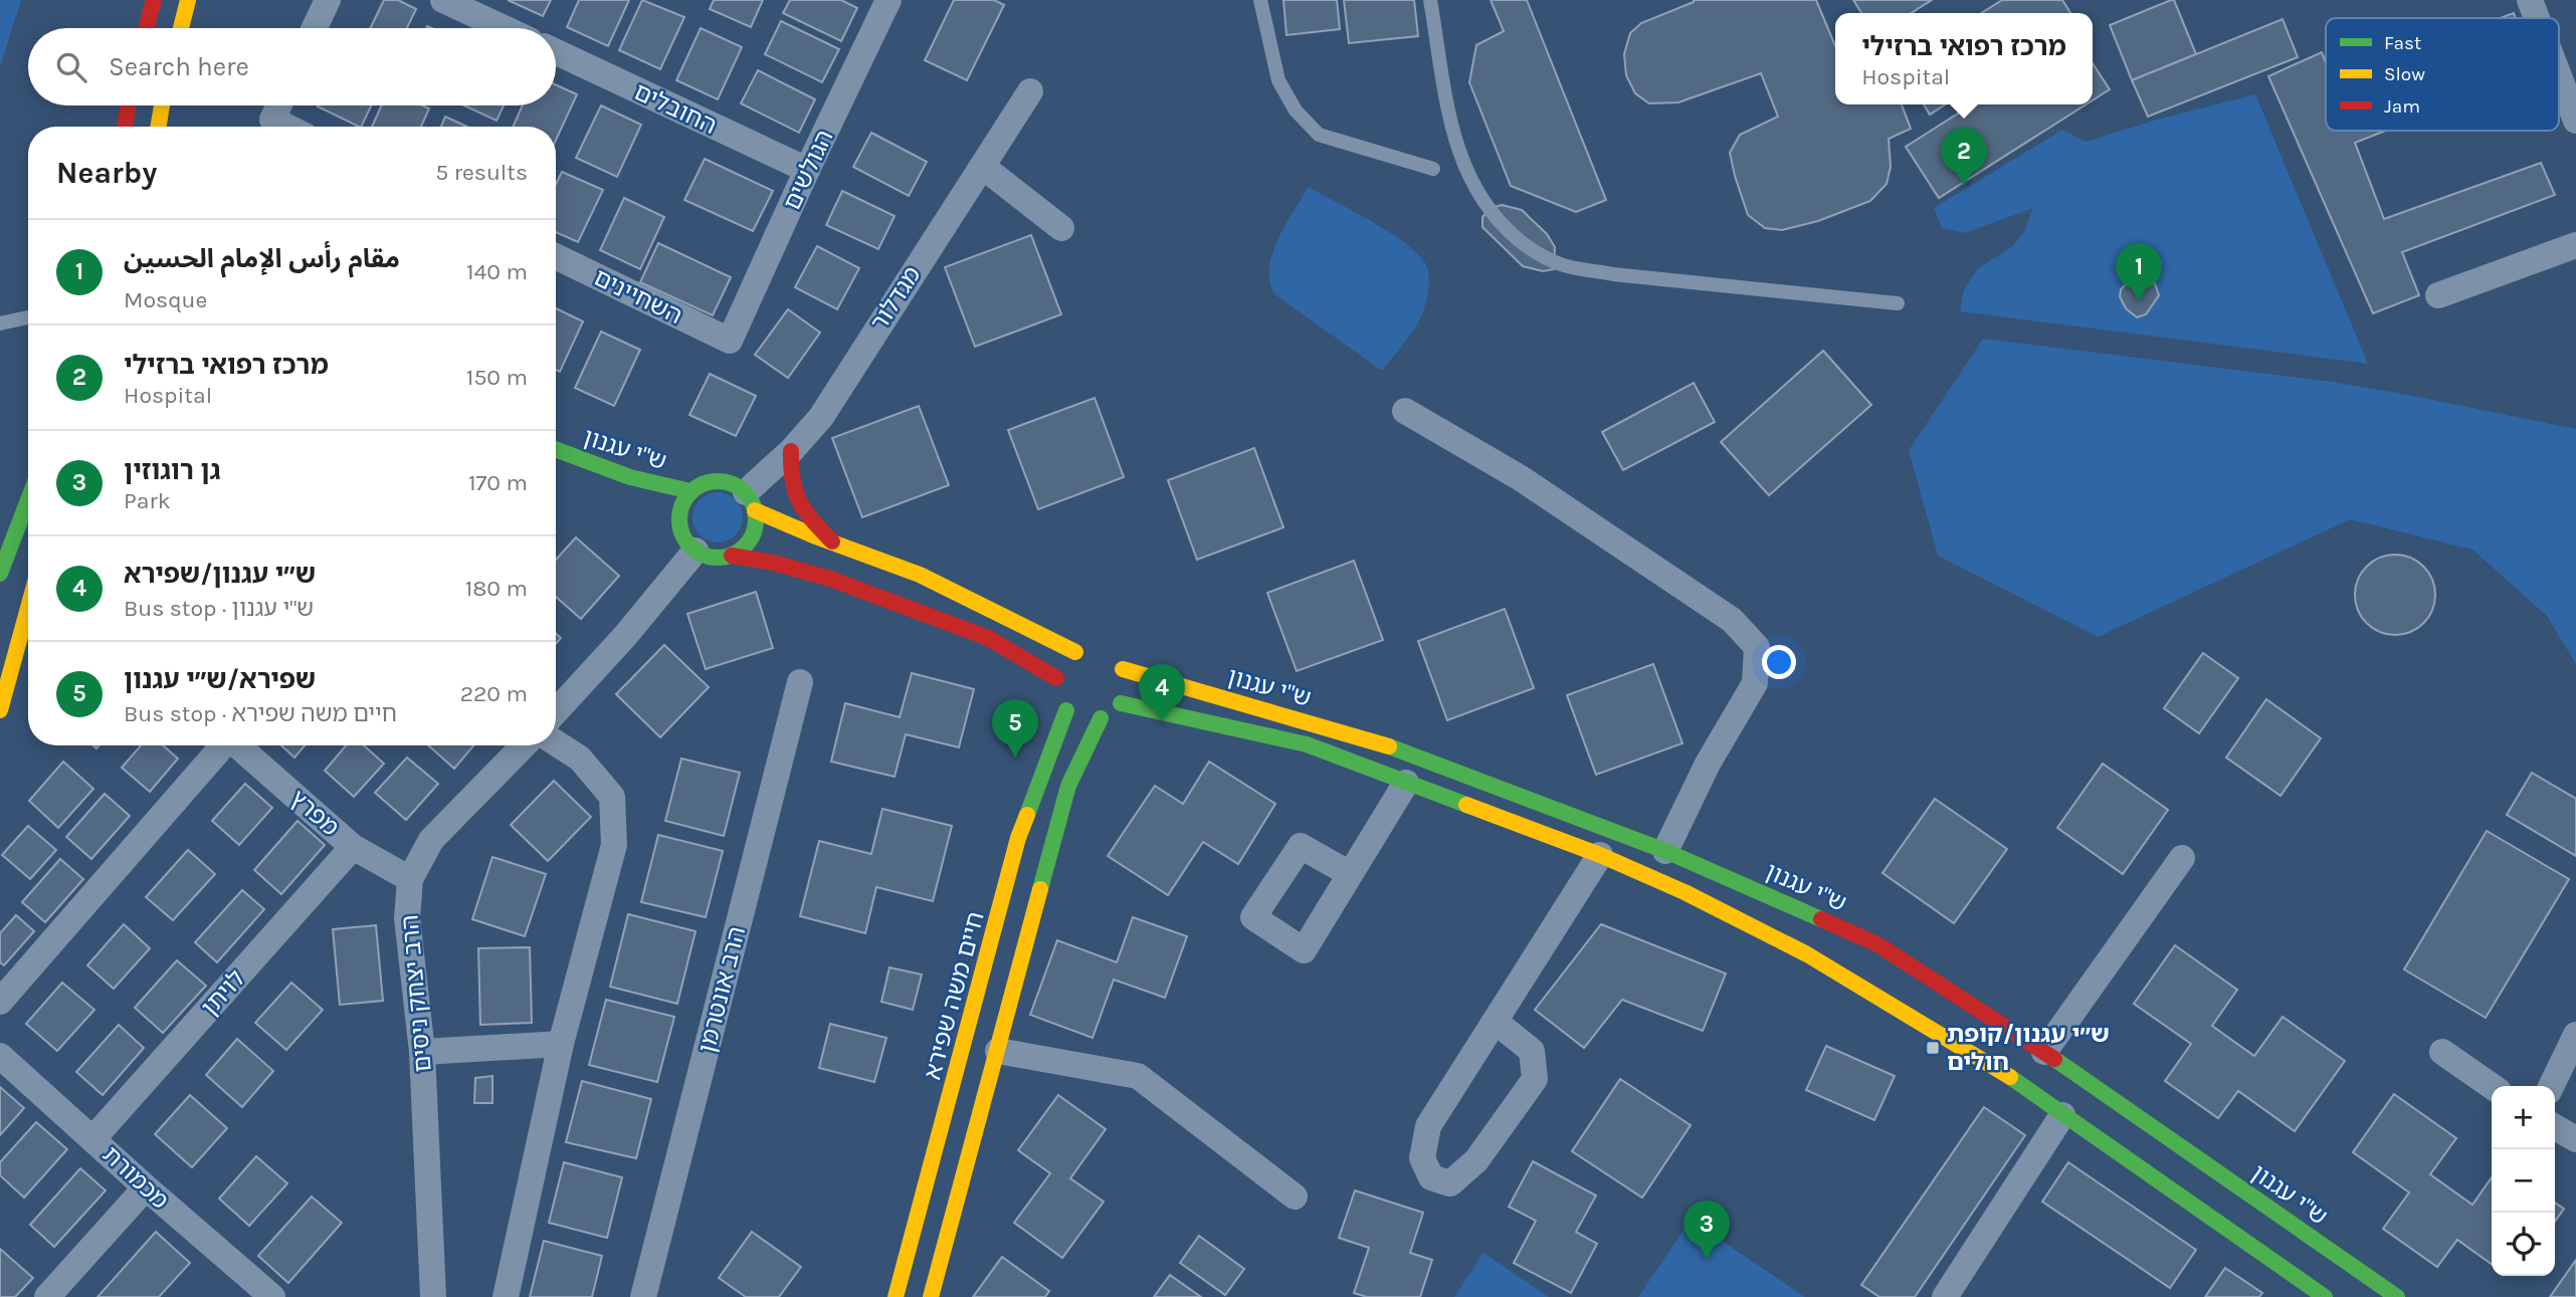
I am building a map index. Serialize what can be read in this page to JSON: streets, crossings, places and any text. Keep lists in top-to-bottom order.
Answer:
{
  "streets": {
    "street": [
      "החובלים",
      "הגולשים",
      "השחיינים",
      "מגדלור",
      "ש\"י עגנון",
      "מפרץ",
      "הרב אונטרמן",
      "לויתן",
      "הרב יצחק ניסים",
      "חיים משה שפירא",
      "מכמורת"
    ]
  },
  "crossings": [
    ["החובלים", "הגולשים"],
    ["הגולשים", "השחיינים"],
    ["מגדלור", "ש\"י עגנון"],
    ["מפרץ", "לויתן"],
    ["מפרץ", "הרב יצחק ניסים"],
    ["לויתן", "מכמורת"]
  ],
  "places": {
    "transit": ["ש״י עגנון/קופת חולים"]
  },
  "legend": ["Fast", "Slow", "Jam"],
  "page": {
    "popup": ["מרכז רפואי ברזילי", "Hospital"],
    "search": "Search here",
    "heading": ["Nearby", "5 results"],
    "pins": [
      "2",
      "1",
      "4",
      "5",
      "3"
    ],
    "list": [
      {
        "mark": "1",
        "name": "مقام رأس الإمام الحسين",
        "note": "Mosque",
        "value": "140 m"
      },
      {
        "mark": "2",
        "name": "מרכז רפואי ברזילי",
        "note": "Hospital",
        "value": "150 m"
      },
      {
        "mark": "3",
        "name": "גן רוגוזין",
        "note": "Park",
        "value": "170 m"
      },
      {
        "mark": "4",
        "name": "ש״י עגנון/שפירא",
        "note": "Bus stop · ש\"י עגנון",
        "value": "180 m"
      },
      {
        "mark": "5",
        "name": "שפירא/ש״י עגנון",
        "note": "Bus stop · חיים משה שפירא",
        "value": "220 m"
      }
    ],
    "map_buttons": ["+", "−"]
  }
}
